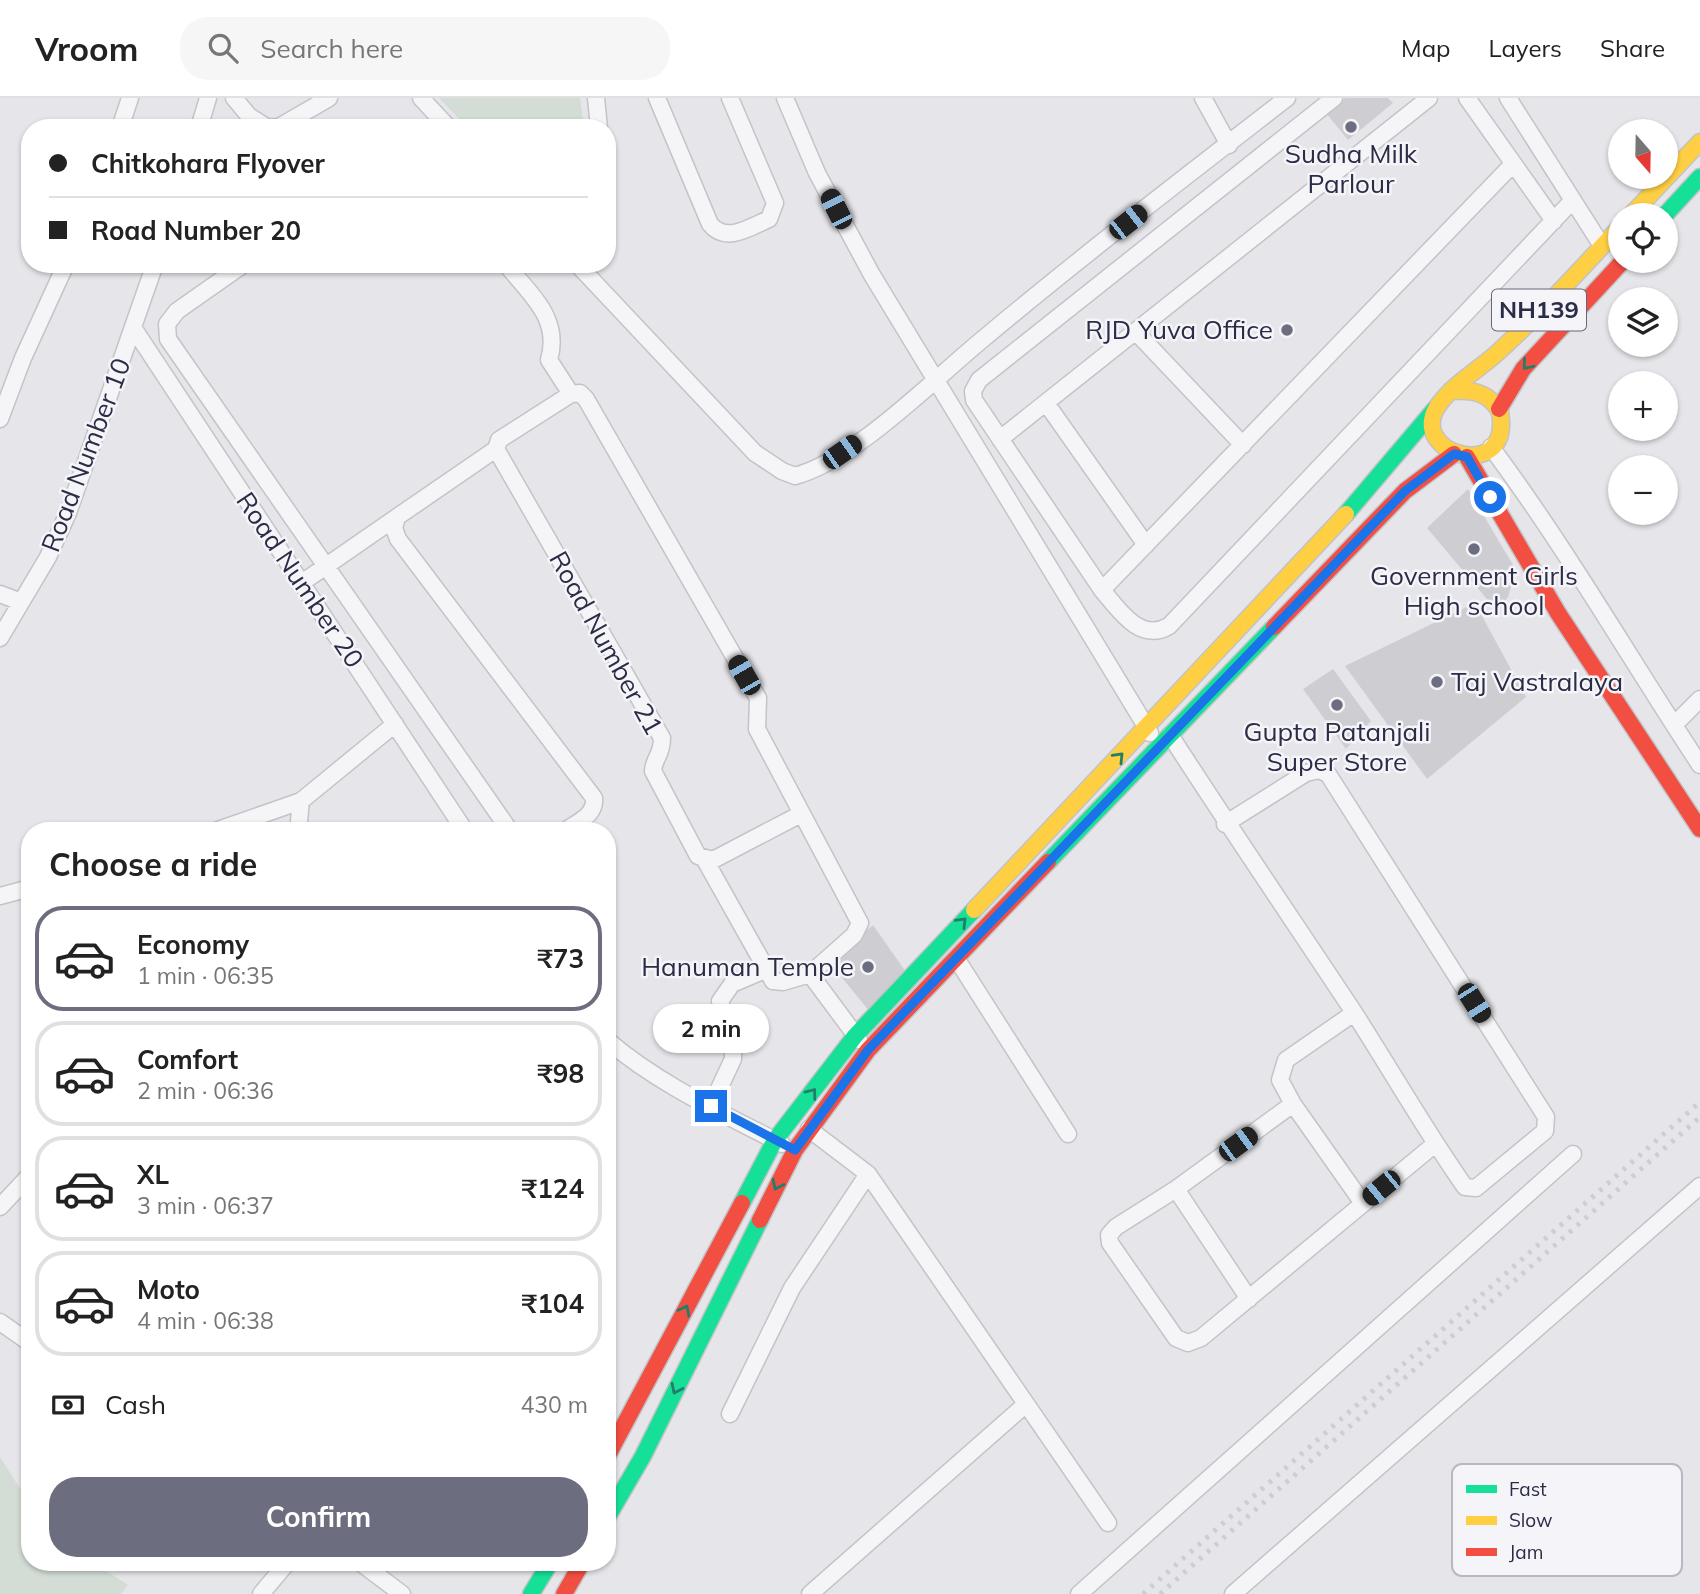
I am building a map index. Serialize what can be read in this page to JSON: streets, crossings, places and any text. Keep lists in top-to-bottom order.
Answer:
{
  "streets": {
    "main road": ["NH139"],
    "street": ["Road Number 10", "Road Number 20", "Road Number 21"]
  },
  "crossings": [
    ["Road Number 10", "Road Number 20"]
  ],
  "places": [
    "Sudha Milk Parlour",
    "RJD Yuva Office",
    "Government Girls High school",
    "Taj Vastralaya",
    "Gupta Patanjali Super Store",
    "Hanuman Temple"
  ],
  "legend": ["Fast", "Slow", "Jam"],
  "north": "bottom",
  "page": {
    "header": "Vroom",
    "search": "Search here",
    "nav": ["Map", "Layers", "Share"],
    "map_buttons": ["+", "−"],
    "banner": ["Chitkohara Flyover", "Road Number 20"],
    "heading": "Choose a ride",
    "list": [
      {
        "name": "Economy",
        "note": "1 min · 06:35",
        "value": "₹73"
      },
      {
        "name": "Comfort",
        "note": "2 min · 06:36",
        "value": "₹98"
      },
      {
        "name": "XL",
        "note": "3 min · 06:37",
        "value": "₹124"
      },
      {
        "name": "Moto",
        "note": "4 min · 06:38",
        "value": "₹104"
      }
    ],
    "bubble": "2 min",
    "pay": ["Cash", "430 m"],
    "buttons": "Confirm"
  }
}
